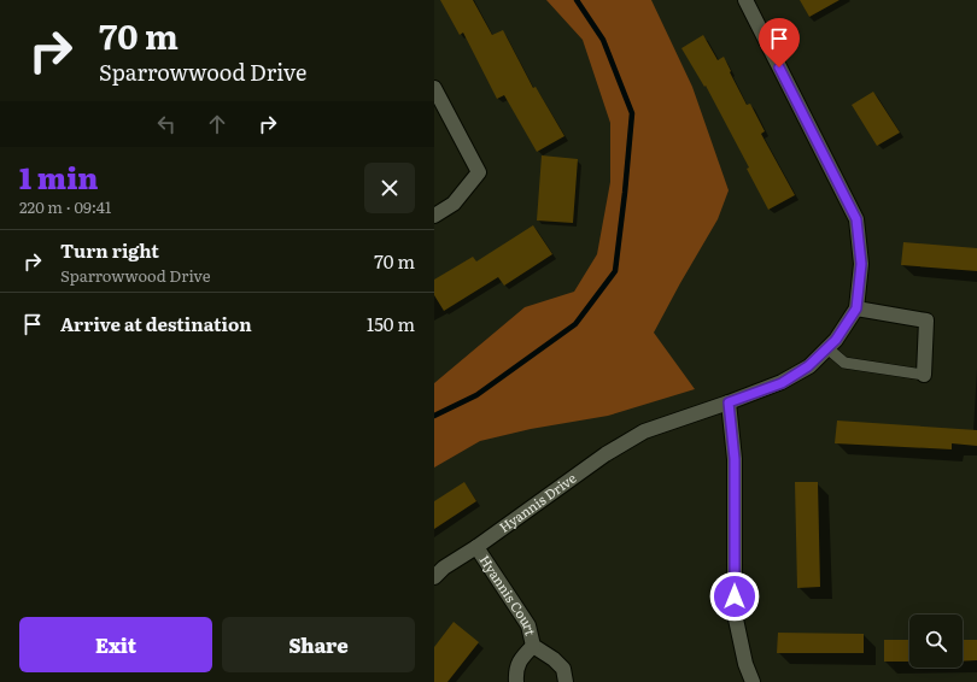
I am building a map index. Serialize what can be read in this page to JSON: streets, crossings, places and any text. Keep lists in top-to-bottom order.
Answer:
{
  "streets": {
    "street": ["Hyannis Drive", "Hyannis Court"]
  },
  "crossings": [
    ["Hyannis Drive", "Hyannis Court"]
  ],
  "page": {
    "turn": ["70 m", "Sparrowwood Drive"],
    "heading": ["1 min", "220 m · 09:41"],
    "list": [
      {
        "name": "Turn right",
        "note": "Sparrowwood Drive",
        "value": "70 m"
      },
      {
        "name": "Arrive at destination",
        "value": "150 m"
      }
    ],
    "buttons": ["Exit", "Share"]
  }
}
